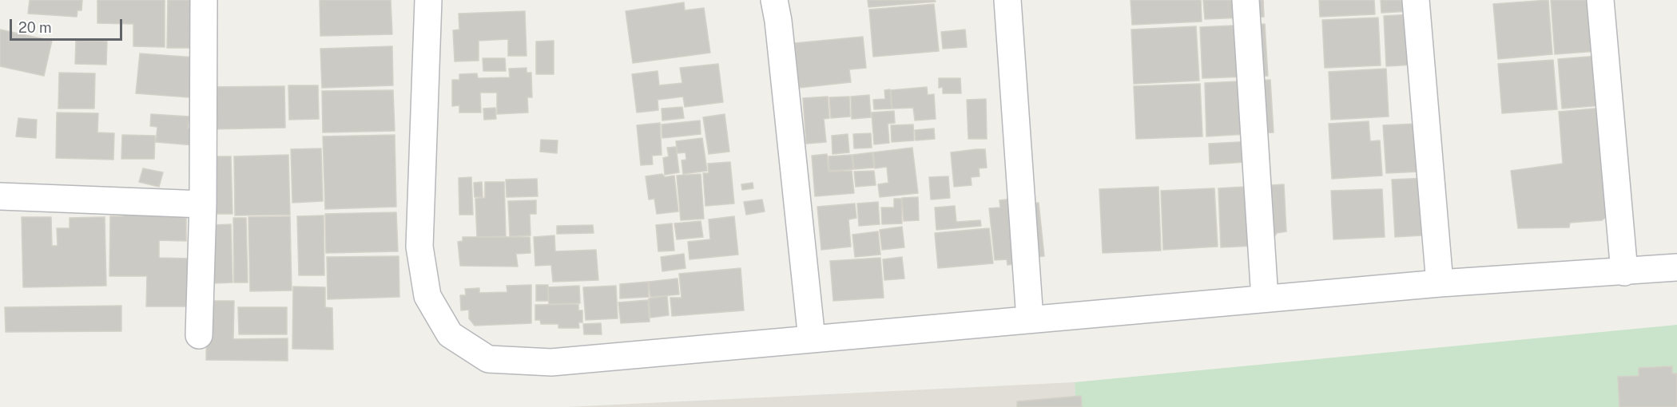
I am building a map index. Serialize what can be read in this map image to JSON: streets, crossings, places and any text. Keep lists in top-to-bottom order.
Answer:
{
  "scale_bar": "20 m"
}
